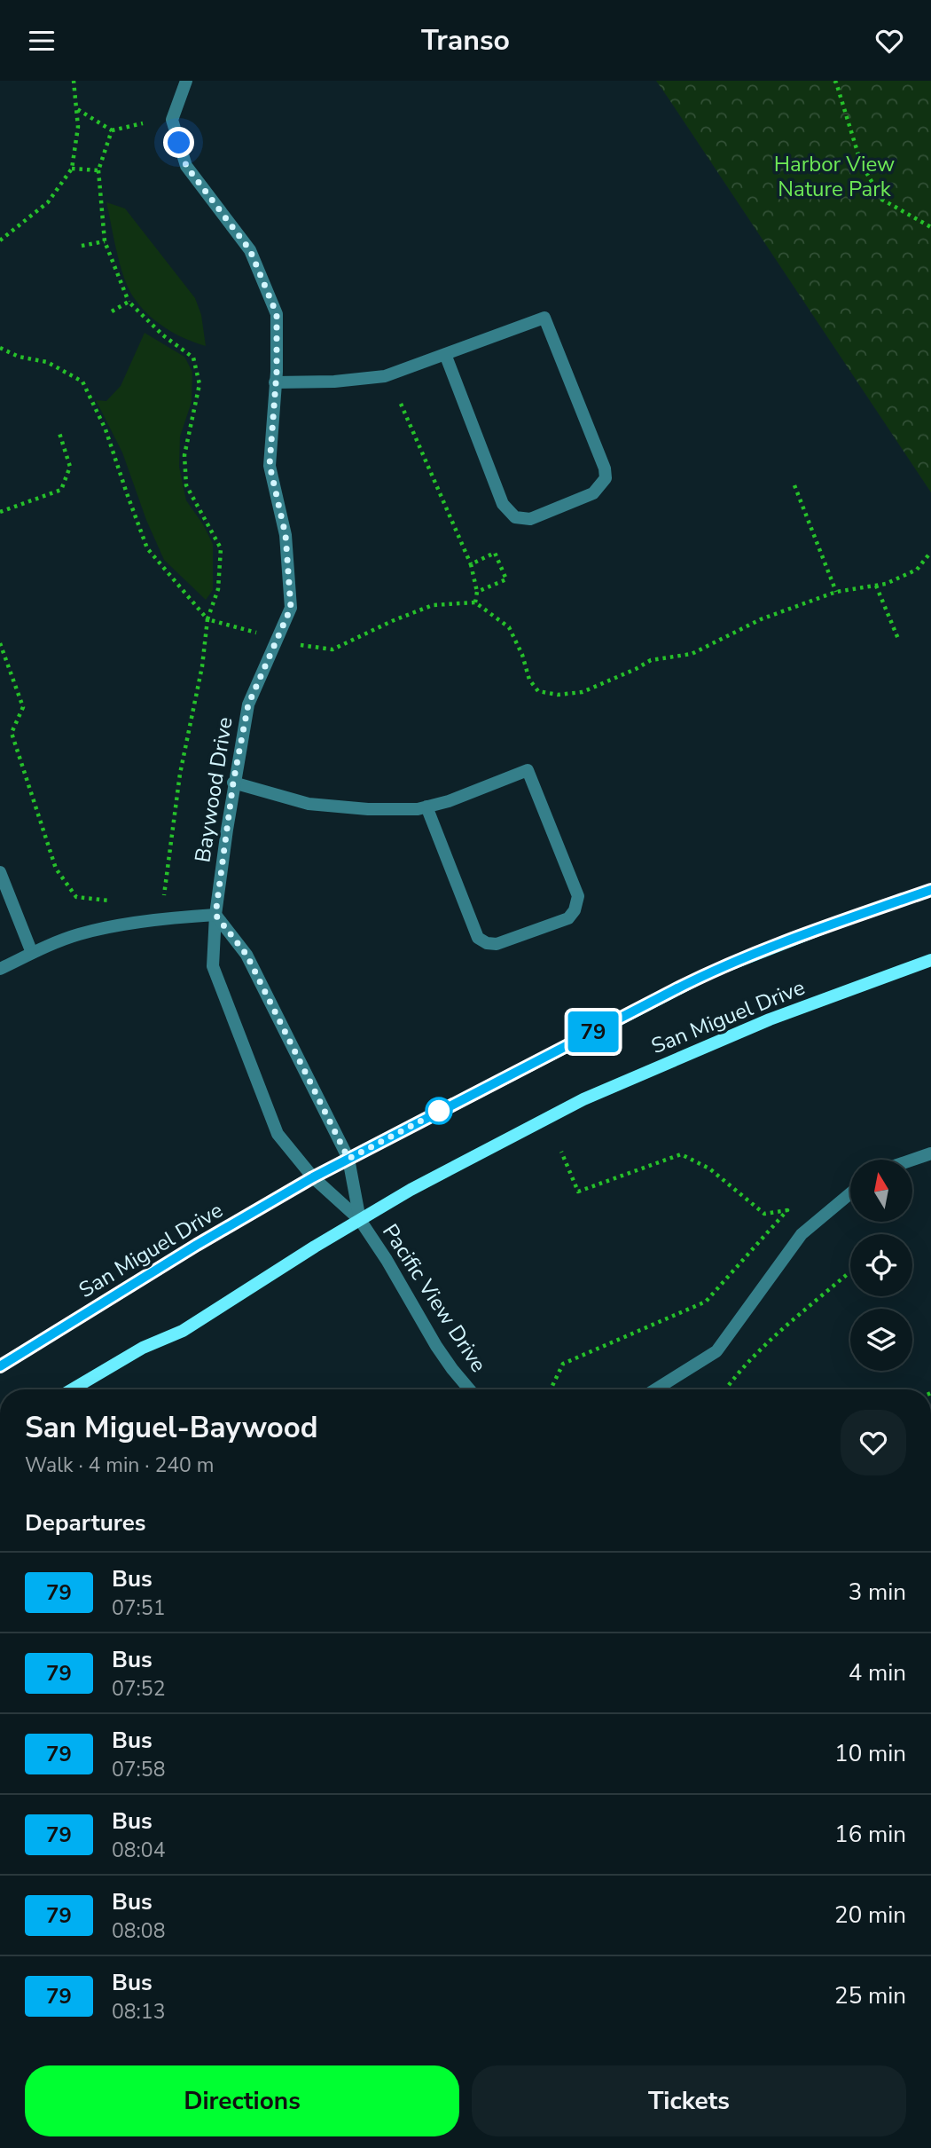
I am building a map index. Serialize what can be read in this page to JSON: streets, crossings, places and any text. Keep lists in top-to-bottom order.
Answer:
{
  "streets": {
    "main road": ["San Miguel Drive"],
    "street": ["Baywood Drive", "Pacific View Drive"]
  },
  "crossings": [
    ["Baywood Drive", "San Miguel Drive"],
    ["Baywood Drive", "Pacific View Drive"],
    ["San Miguel Drive", "Pacific View Drive"]
  ],
  "parks": ["Harbor View Nature Park"],
  "lines": ["bus line 79"],
  "north": "top",
  "page": {
    "header": "Transo",
    "on_map": "79",
    "heading": [
      ["San Miguel-Baywood", "Walk · 4 min · 240 m"],
      "Departures"
    ],
    "list": [
      {
        "mark": "79",
        "name": "Bus",
        "note": "07:51",
        "value": "3 min"
      },
      {
        "mark": "79",
        "name": "Bus",
        "note": "07:52",
        "value": "4 min"
      },
      {
        "mark": "79",
        "name": "Bus",
        "note": "07:58",
        "value": "10 min"
      },
      {
        "mark": "79",
        "name": "Bus",
        "note": "08:04",
        "value": "16 min"
      },
      {
        "mark": "79",
        "name": "Bus",
        "note": "08:08",
        "value": "20 min"
      },
      {
        "mark": "79",
        "name": "Bus",
        "note": "08:13",
        "value": "25 min"
      }
    ],
    "buttons": ["Directions", "Tickets"]
  }
}
